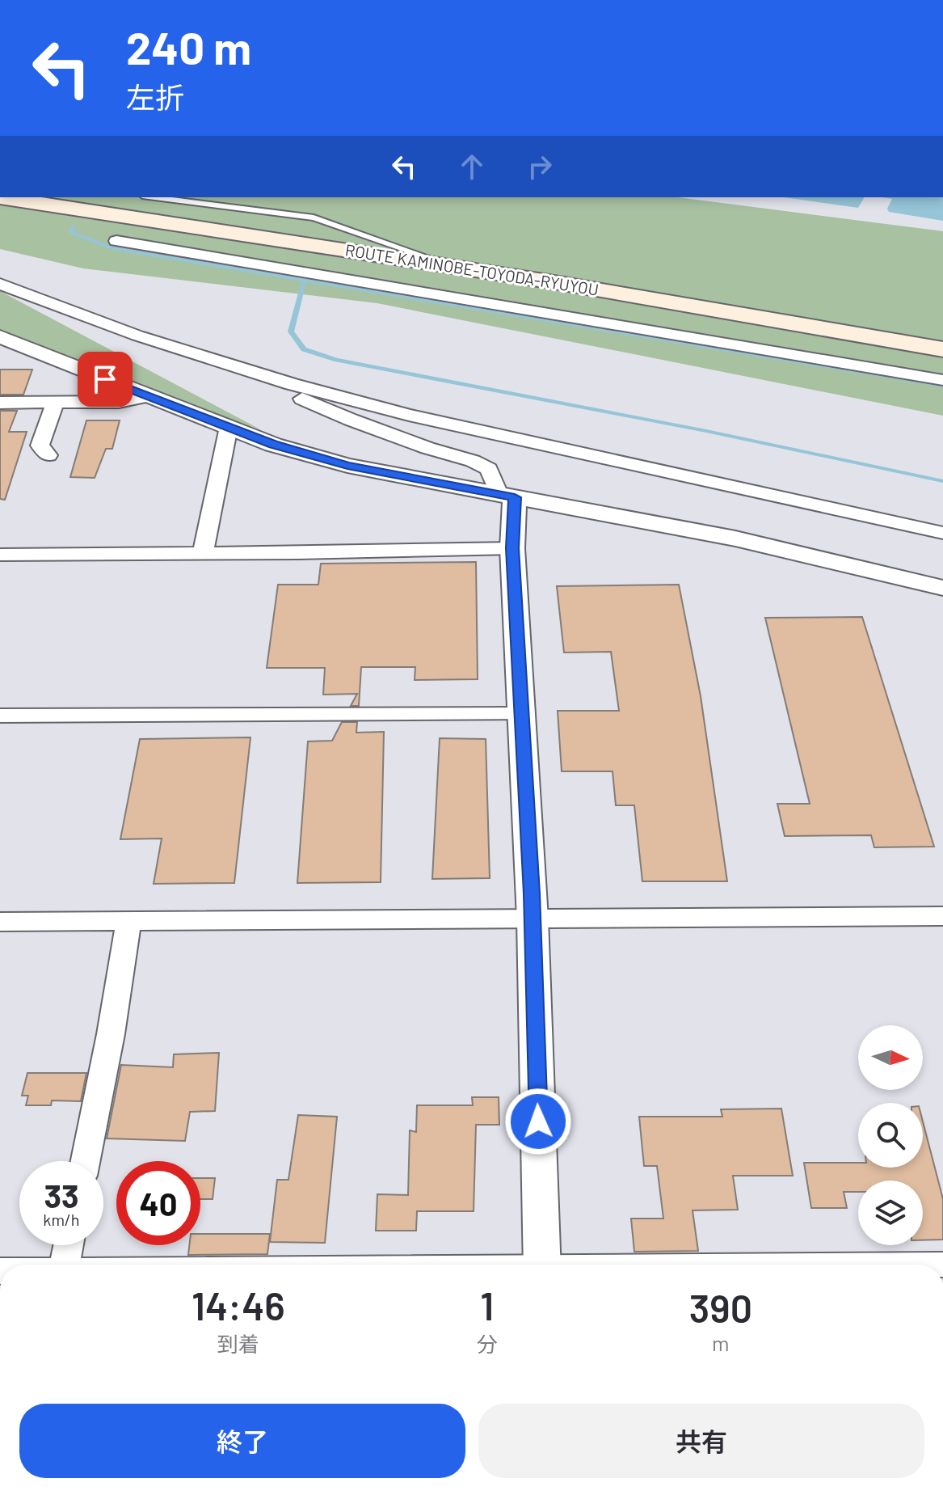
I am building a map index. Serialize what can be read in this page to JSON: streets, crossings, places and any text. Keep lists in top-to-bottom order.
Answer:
{
  "streets": {
    "main road": ["ROUTE KAMINOBE-TOYODA-RYUYOU"]
  },
  "north": "right",
  "page": {
    "turn": ["240 m", "左折"],
    "speed": "33 km/h",
    "limit": "40",
    "eta": [
      "14:46",
      "到着",
      "1",
      "分",
      "390",
      "m"
    ],
    "buttons": ["終了", "共有"]
  }
}
